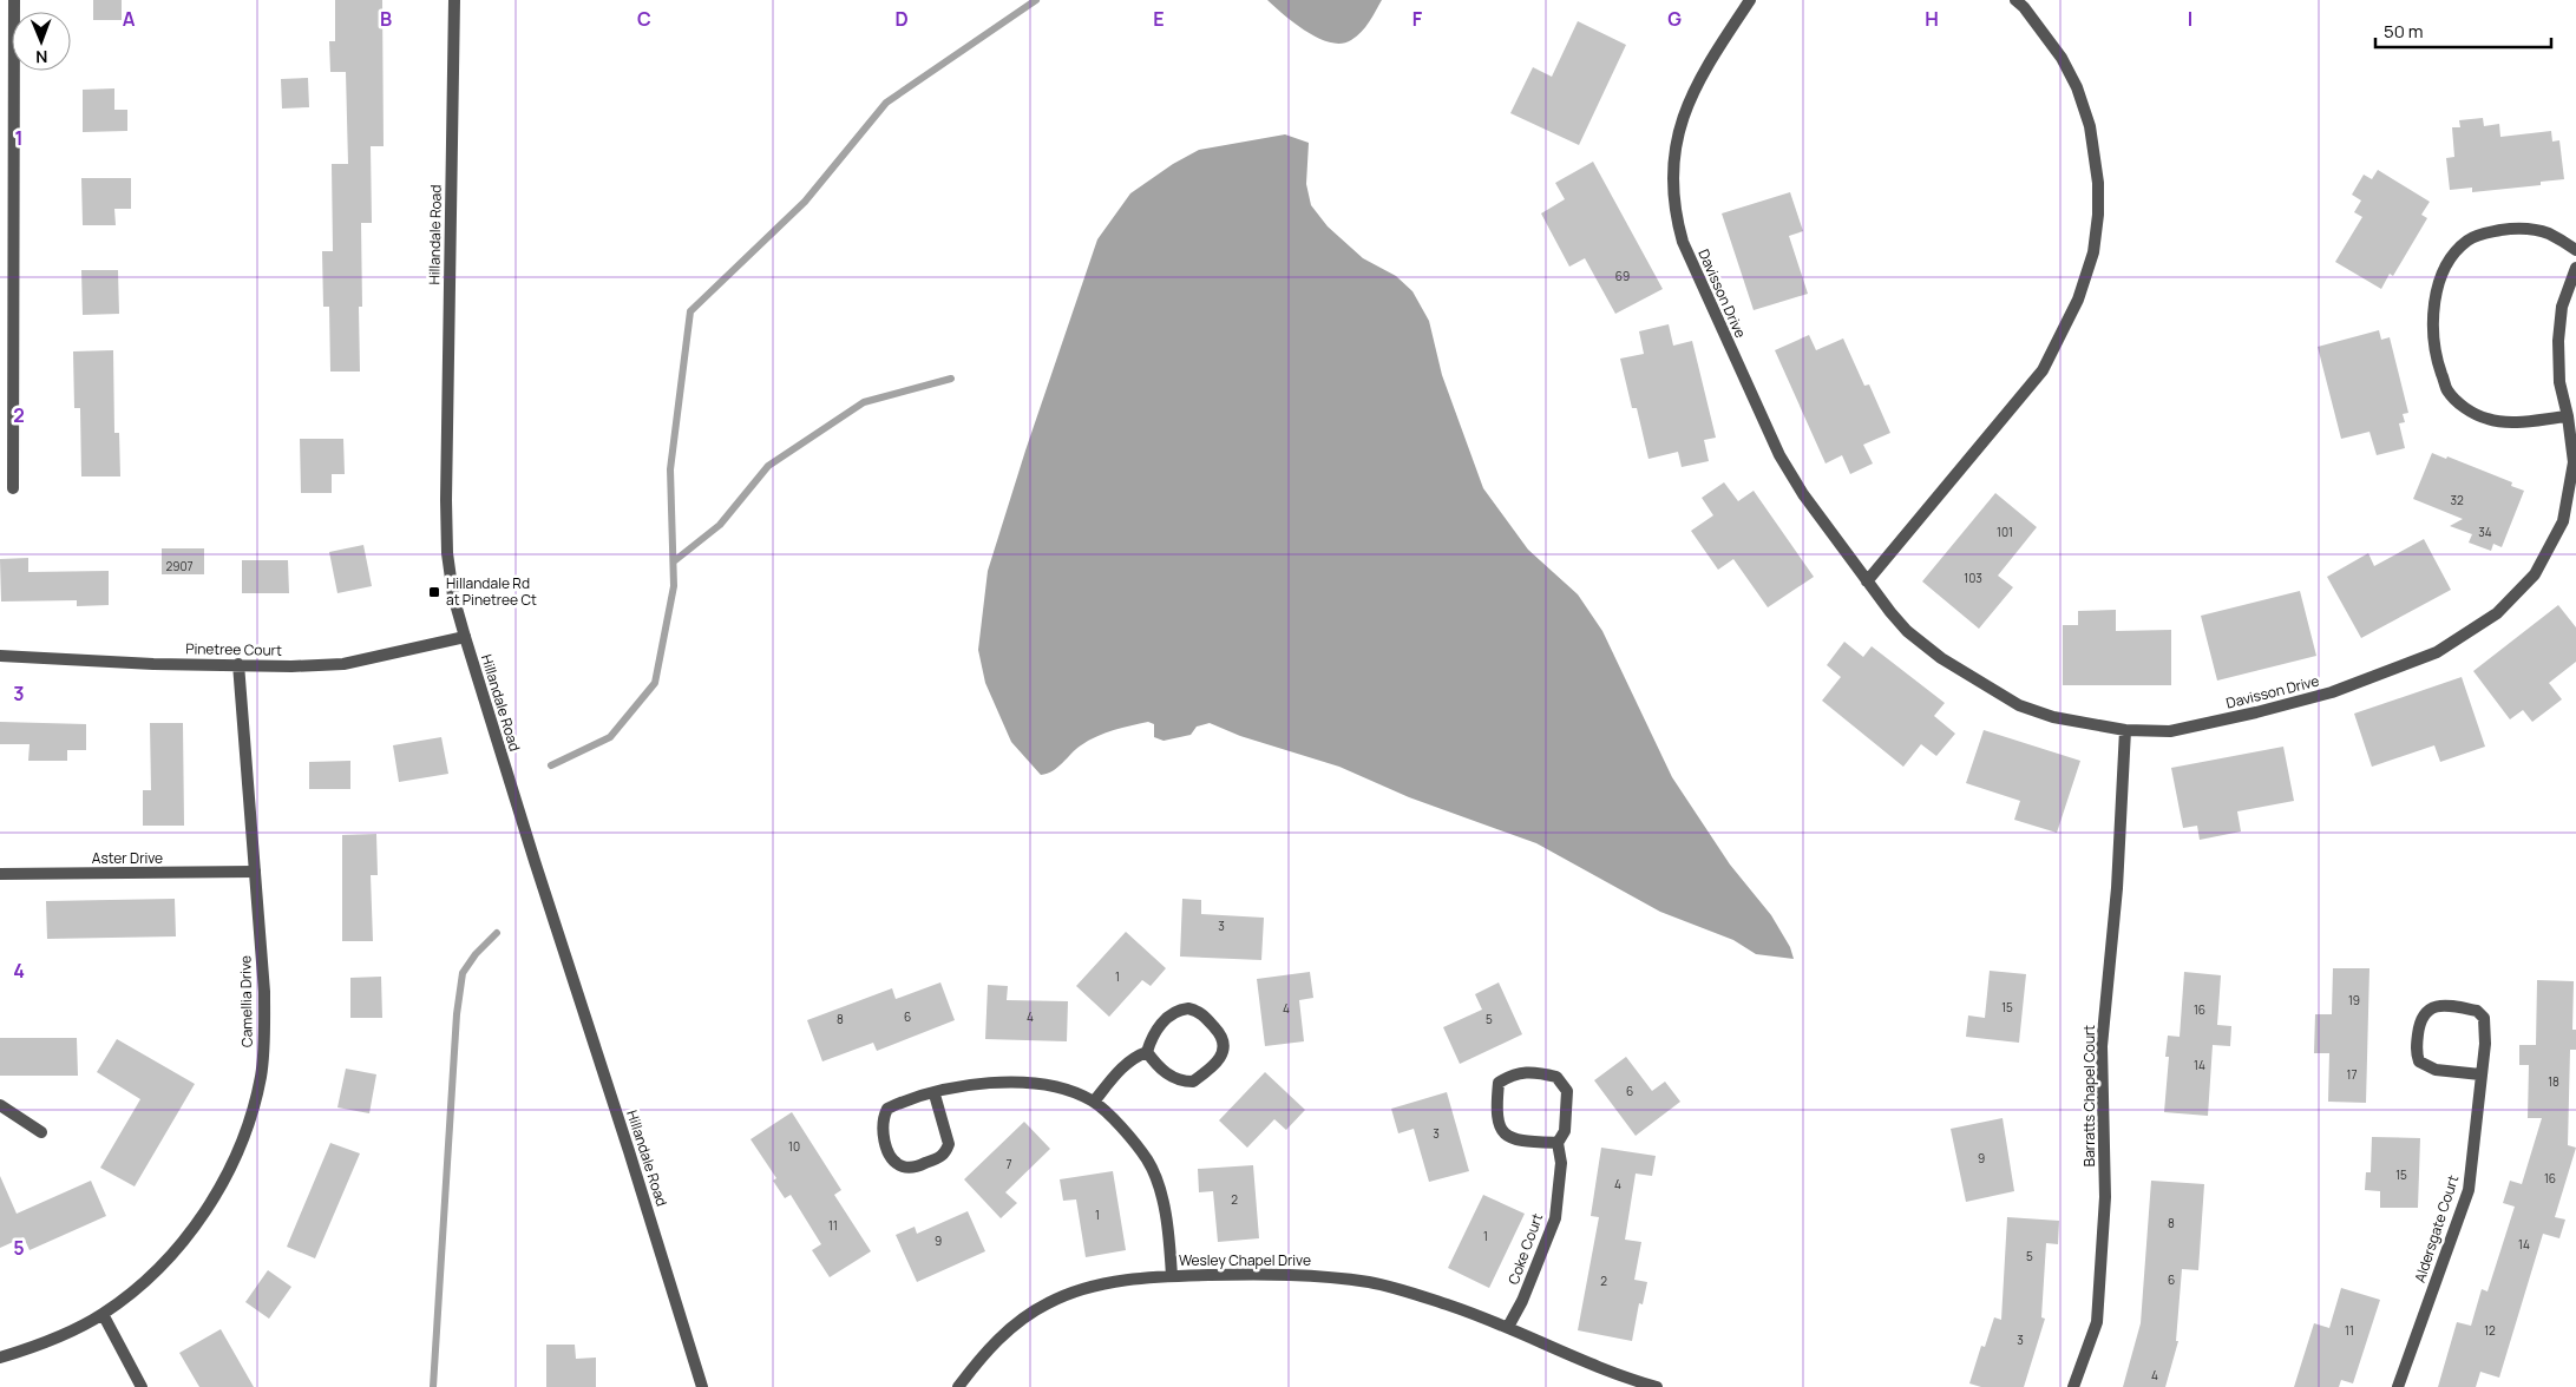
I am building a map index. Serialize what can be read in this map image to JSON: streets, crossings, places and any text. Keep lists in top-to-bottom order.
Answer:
{
  "streets": {
    "street": [
      "Hillandale Road",
      "Davisson Drive",
      "Pinetree Court",
      "Aster Drive",
      "Camellia Drive",
      "Barratts Chapel Court",
      "Aldersgate Court",
      "Coke Court",
      "Wesley Chapel Drive"
    ]
  },
  "crossings": [
    ["Hillandale Road", "Pinetree Court"],
    ["Davisson Drive", "Barratts Chapel Court"],
    ["Pinetree Court", "Camellia Drive"],
    ["Aster Drive", "Camellia Drive"],
    ["Coke Court", "Wesley Chapel Drive"]
  ],
  "places": {
    "transit": ["Hillandale Rd at Pinetree Ct"]
  },
  "house_numbers": [
    "69",
    "32",
    "101",
    "34",
    "2907",
    "103",
    "3",
    "1",
    "19",
    "15",
    "4",
    "16",
    "6",
    "4",
    "8",
    "5",
    "14",
    "17",
    "18",
    "6",
    "3",
    "10",
    "9",
    "7",
    "15",
    "16",
    "4",
    "2",
    "1",
    "8",
    "11",
    "1",
    "9",
    "14",
    "5",
    "6",
    "2",
    "11",
    "12",
    "3",
    "4"
  ],
  "scale_bar": "50 m",
  "north": "bottom",
  "grid": {
    "columns": [
      "A",
      "B",
      "C",
      "D",
      "E",
      "F",
      "G",
      "H",
      "I"
    ],
    "rows": [
      "1",
      "2",
      "3",
      "4",
      "5"
    ]
  }
}
